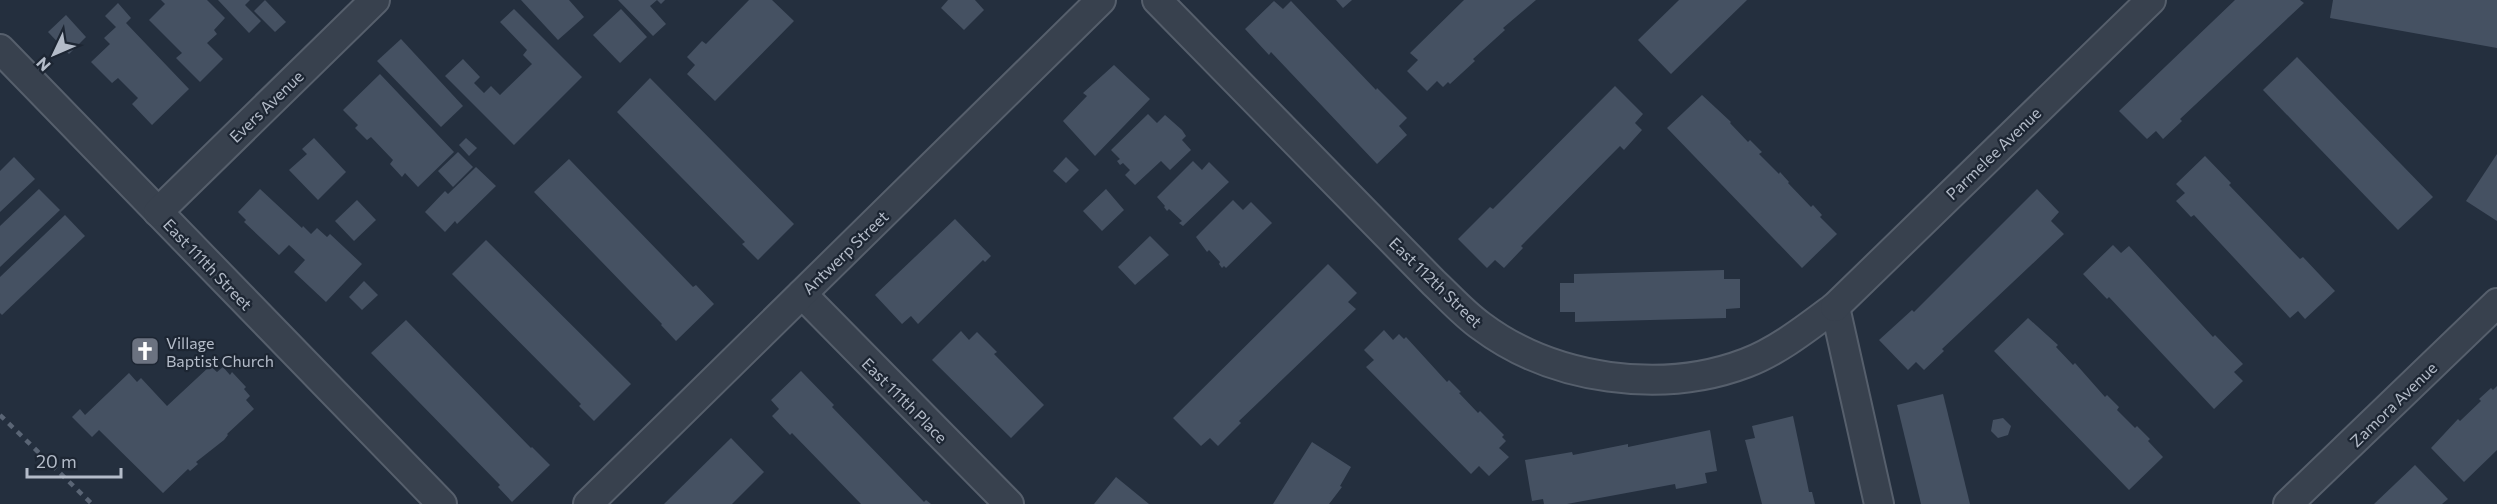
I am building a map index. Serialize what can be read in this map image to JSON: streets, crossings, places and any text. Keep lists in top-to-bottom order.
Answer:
{
  "streets": {
    "street": [
      "Evers Avenue",
      "Parmelee Avenue",
      "Antwerp Street",
      "East 111th Street",
      "East 112th Street",
      "East 111th Place",
      "Zamora Avenue"
    ]
  },
  "crossings": [
    ["Evers Avenue", "East 111th Street"],
    ["Parmelee Avenue", "East 112th Street"],
    ["Antwerp Street", "East 111th Place"]
  ],
  "places": {
    "church": ["Village Baptist Church"]
  },
  "scale_bar": "20 m",
  "north": "bottom left"
}
